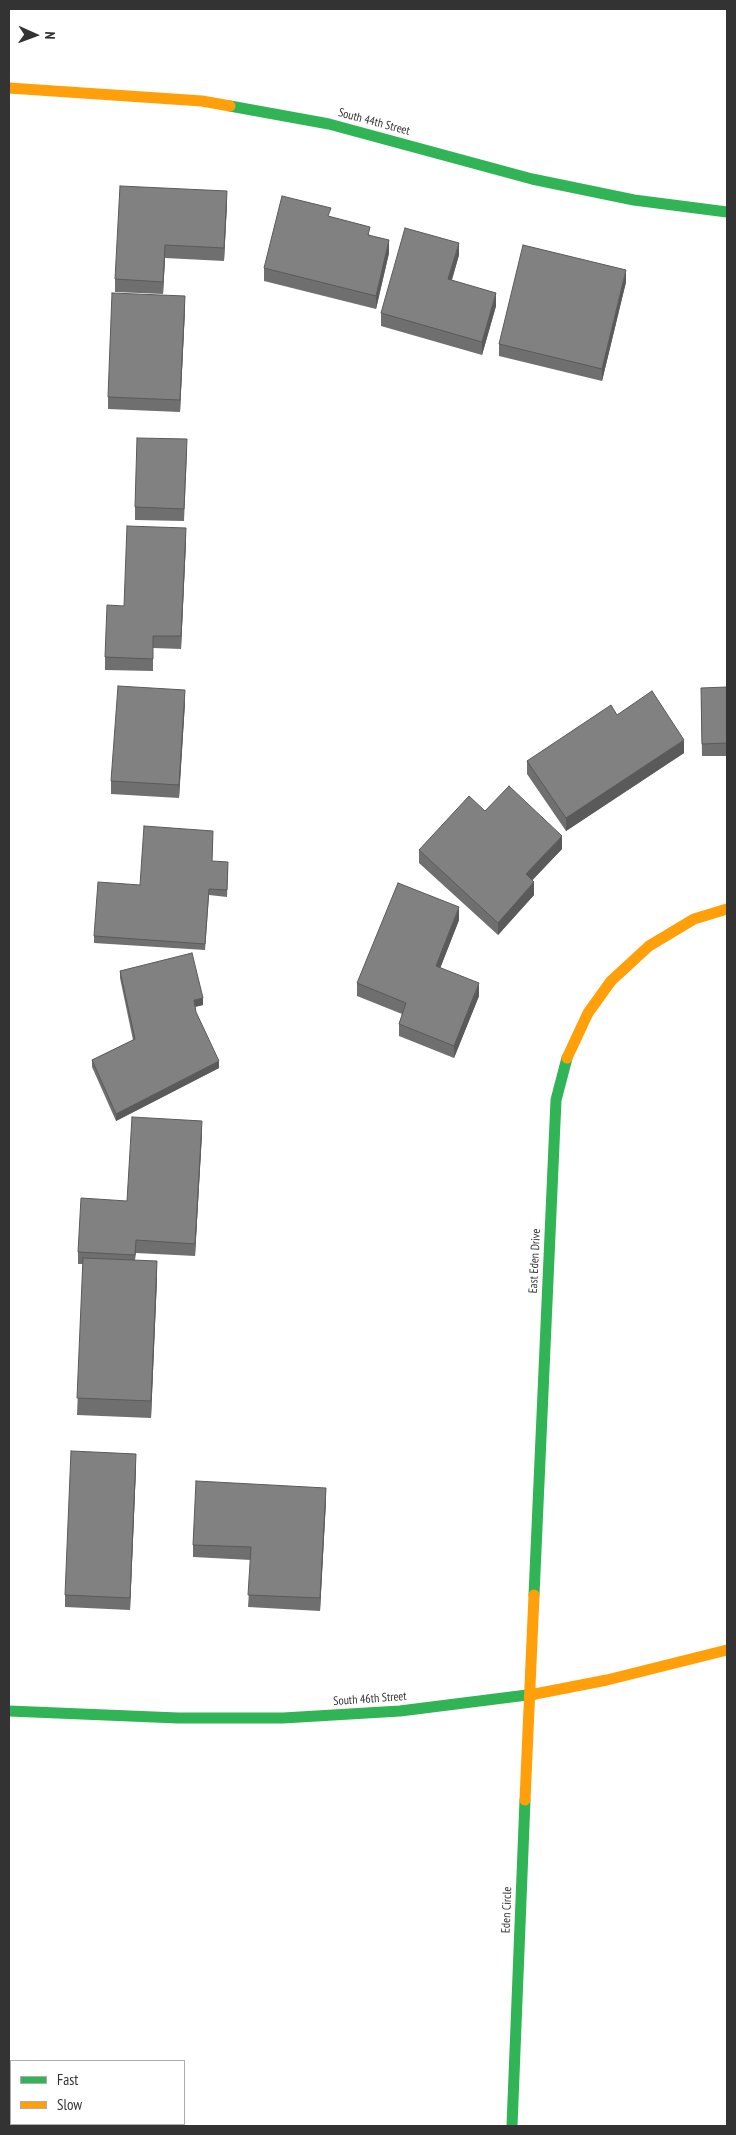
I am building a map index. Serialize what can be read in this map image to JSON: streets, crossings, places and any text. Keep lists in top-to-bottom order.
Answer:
{
  "streets": {
    "street": [
      "South 44th Street",
      "East Eden Drive",
      "South 46th Street",
      "Eden Circle"
    ]
  },
  "crossings": [
    ["East Eden Drive", "South 46th Street"],
    ["East Eden Drive", "Eden Circle"],
    ["South 46th Street", "Eden Circle"]
  ],
  "legend": ["Fast", "Slow"],
  "north": "right"
}
